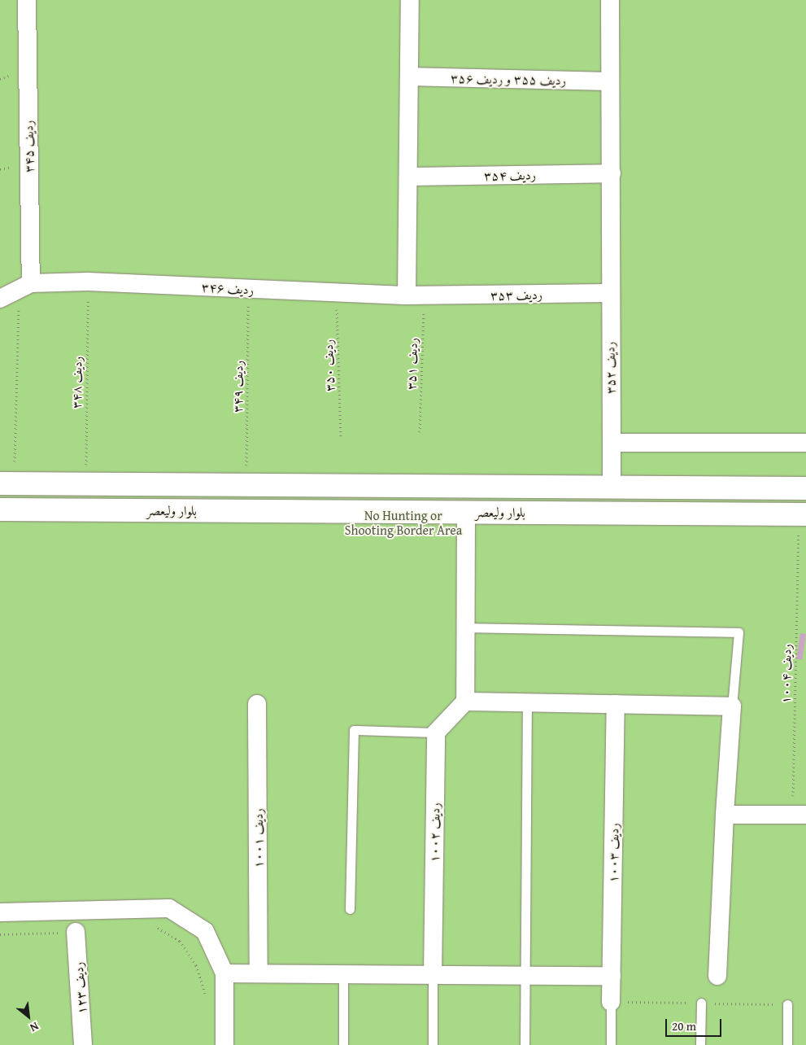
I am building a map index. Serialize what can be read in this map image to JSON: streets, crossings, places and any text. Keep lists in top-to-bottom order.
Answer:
{
  "streets": {
    "street": [
      "ردیف ۳۵۵ و ردیف ۳۵۶",
      "ردیف ۳۴۵",
      "ردیف ۳۵۴",
      "ردیف ۳۴۶",
      "ردیف ۳۵۳",
      "ردیف ۳۵۲",
      "بلوار ولیعصر",
      "ردیف ۱۰۰۲",
      "ردیف ۱۰۰۱",
      "ردیف ۱۰۰۳",
      "ردیف ۱۲۳"
    ],
    "path": [
      "ردیف ۳۵۱",
      "ردیف ۳۵۰",
      "ردیف ۳۴۸",
      "ردیف ۳۴۹",
      "ردیف ۱۰۰۴"
    ]
  },
  "crossings": [
    ["ردیف ۳۵۵ و ردیف ۳۵۶", "ردیف ۳۵۲"],
    ["ردیف ۳۴۵", "ردیف ۳۴۶"],
    ["ردیف ۳۵۴", "ردیف ۳۵۲"],
    ["ردیف ۳۴۶", "ردیف ۳۵۳"],
    ["ردیف ۳۴۶", "ردیف ۳۵۱"],
    ["ردیف ۳۴۶", "ردیف ۳۵۰"],
    ["ردیف ۳۴۶", "ردیف ۳۴۸"],
    ["ردیف ۳۴۶", "ردیف ۳۴۹"],
    ["ردیف ۳۵۳", "ردیف ۳۵۱"],
    ["ردیف ۳۵۳", "ردیف ۳۵۲"],
    ["ردیف ۳۵۲", "بلوار ولیعصر"],
    ["ردیف ۳۴۸", "بلوار ولیعصر"],
    ["ردیف ۳۴۹", "بلوار ولیعصر"],
    ["بلوار ولیعصر", "ردیف ۱۰۰۴"]
  ],
  "parks": ["No Hunting or Shooting Border Area"],
  "scale_bar": "20 m",
  "north": "bottom right"
}
